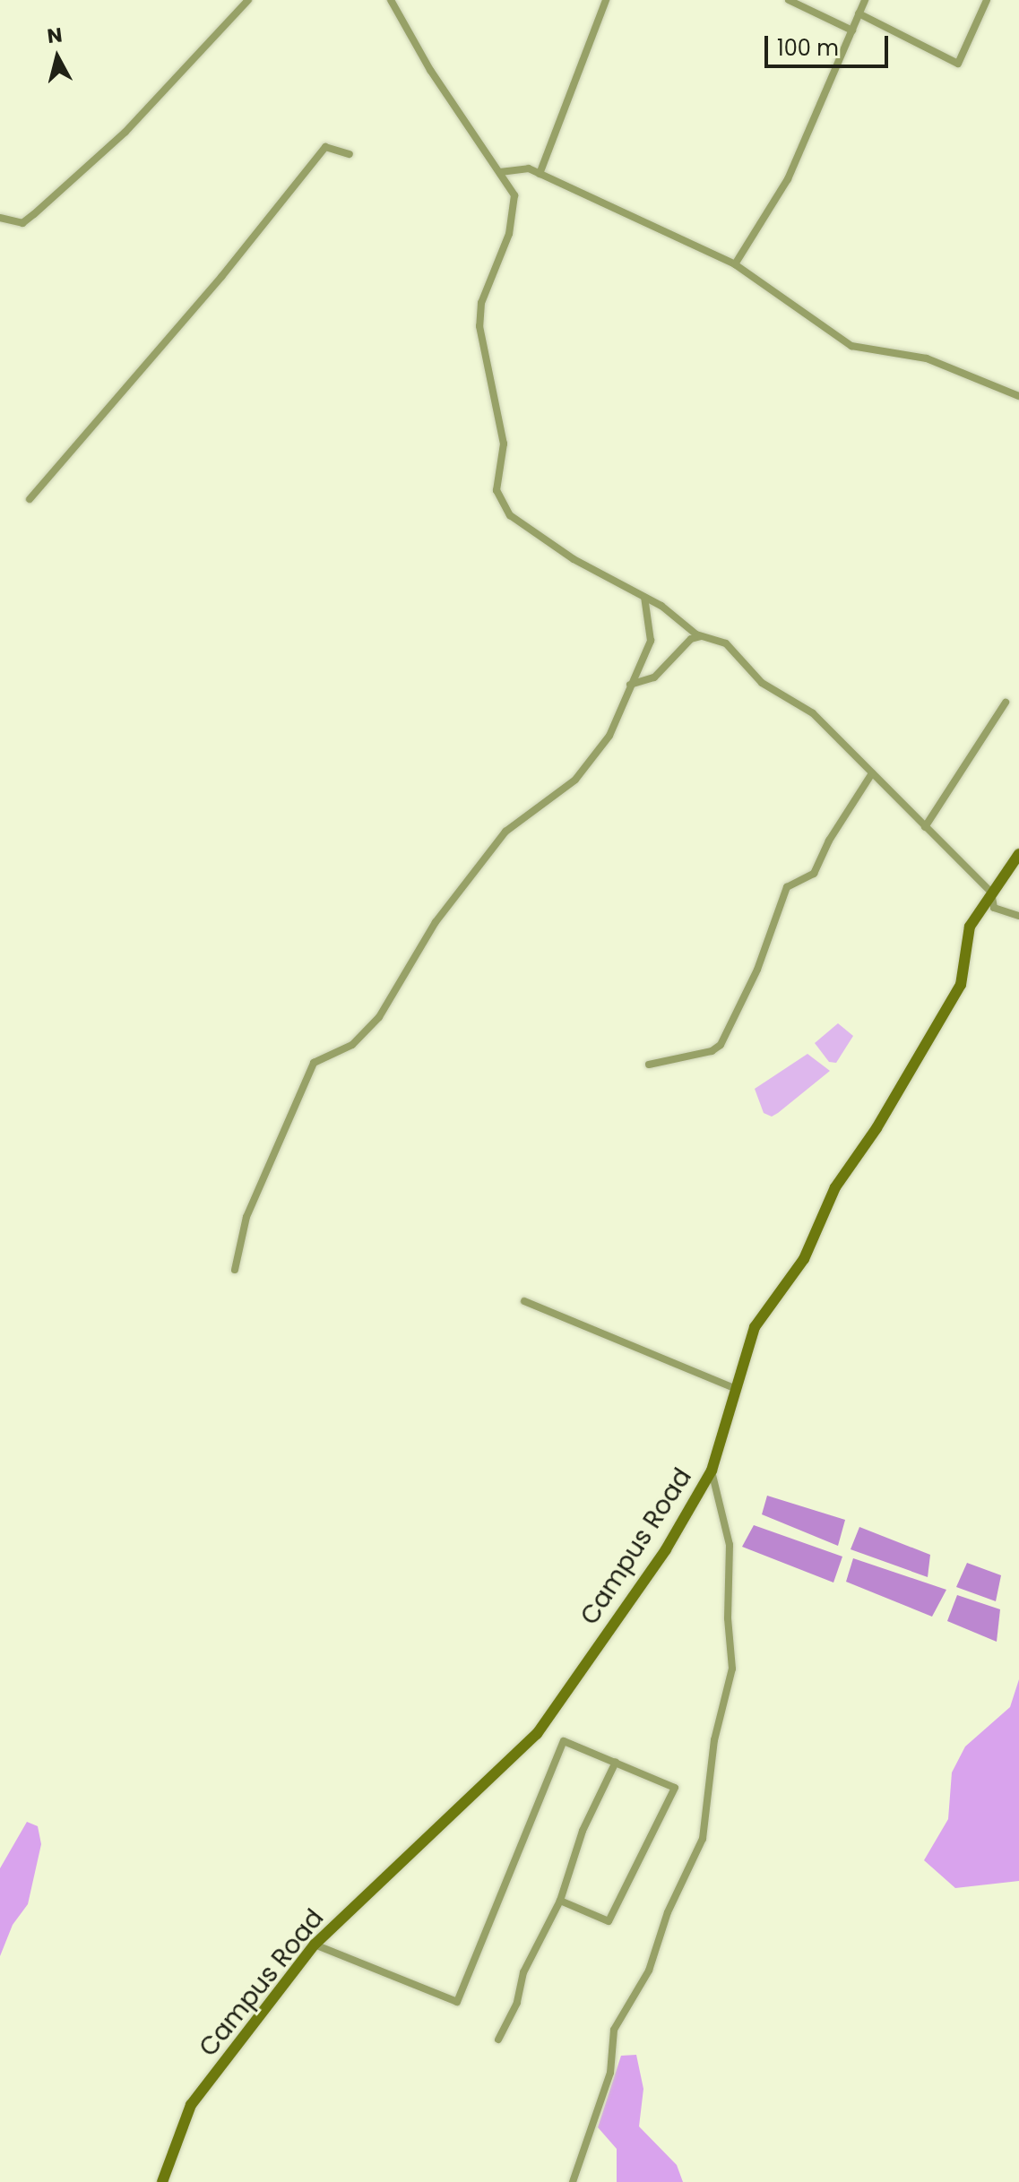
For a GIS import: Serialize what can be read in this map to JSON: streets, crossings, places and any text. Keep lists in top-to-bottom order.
{
  "streets": {
    "street": ["Campus Road"]
  },
  "scale_bar": "100 m",
  "north": "top"
}
